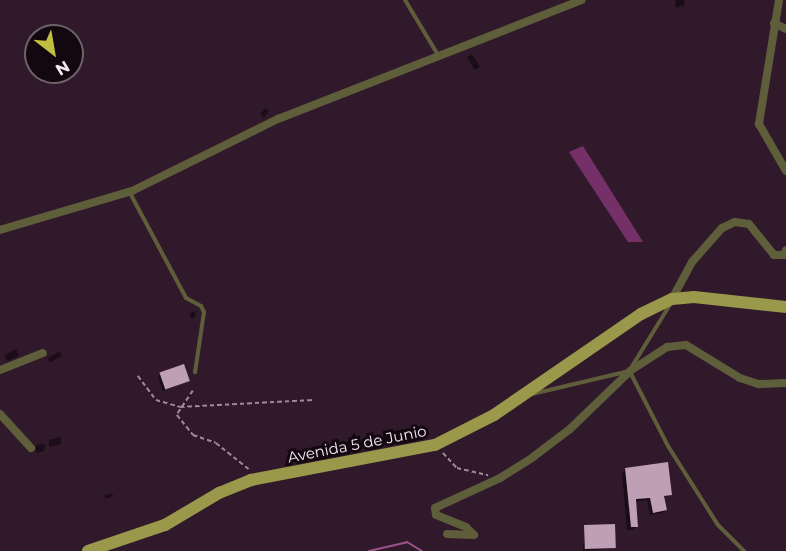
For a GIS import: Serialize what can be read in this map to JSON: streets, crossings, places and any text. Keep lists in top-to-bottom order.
{
  "streets": {
    "main road": ["Avenida 5 de Junio"]
  },
  "north": "bottom right"
}
